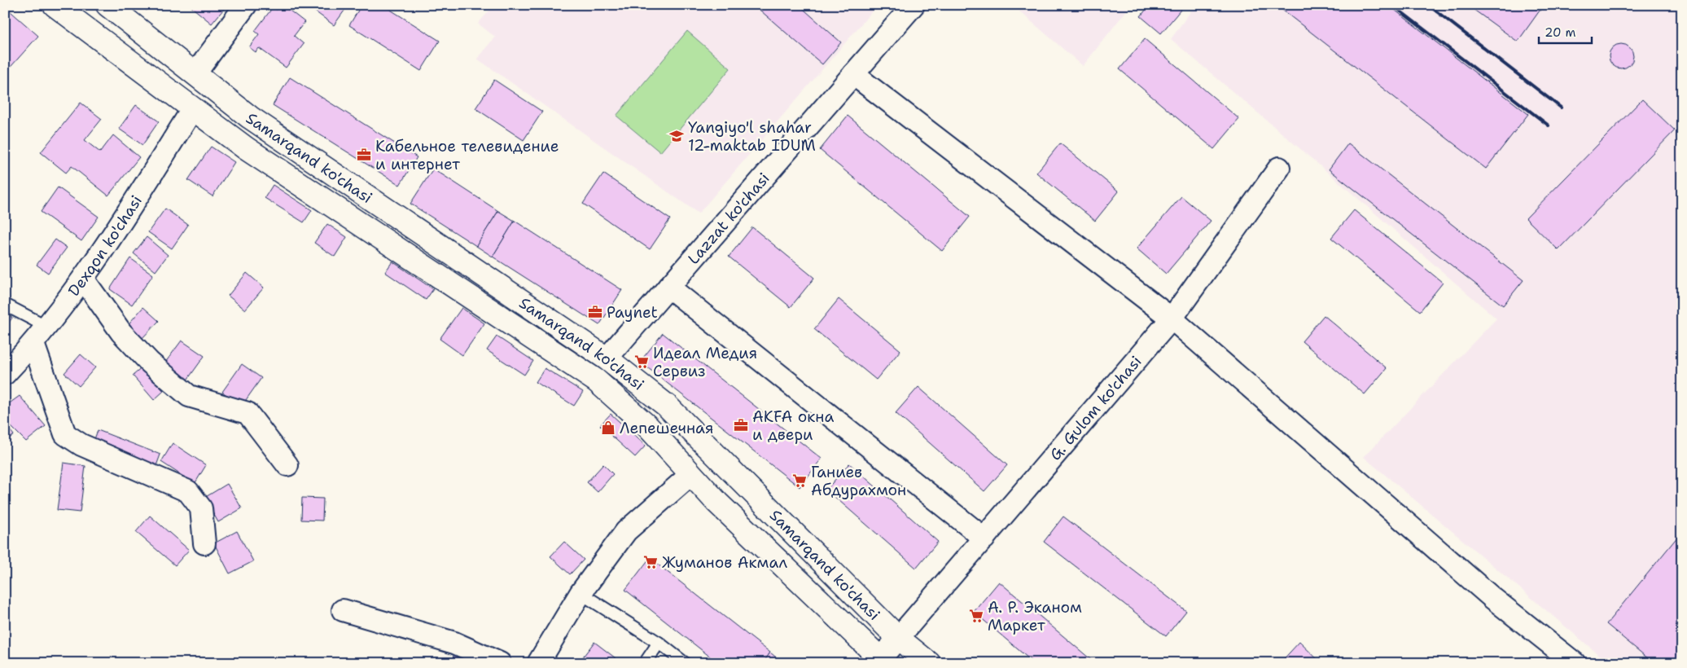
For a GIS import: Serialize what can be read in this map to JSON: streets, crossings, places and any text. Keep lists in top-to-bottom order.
{
  "streets": {
    "main road": ["Samarqand ko'chasi"],
    "street": ["Lazzat ko'chasi", "Dexqon ko'chasi", "G. Gulom ko'chasi"]
  },
  "crossings": [
    ["Samarqand ko'chasi", "Lazzat ko'chasi"],
    ["Samarqand ko'chasi", "Dexqon ko'chasi"],
    ["Samarqand ko'chasi", "G. Gulom ko'chasi"]
  ],
  "places": {
    "school or university": ["Yangiyo'l shahar 12-maktab IDUM"],
    "office": ["Кабельное телевидение и интернет", "Paynet", "AKFA окна и двери"],
    "supermarket": [
      "Идеал Медия Сервиз",
      "Ганиев Абдурахмон",
      "Жуманов Акмал",
      "А. Р. Эканом Маркет"
    ],
    "shop": ["Лепешечная"]
  },
  "scale_bar": "20 m"
}
